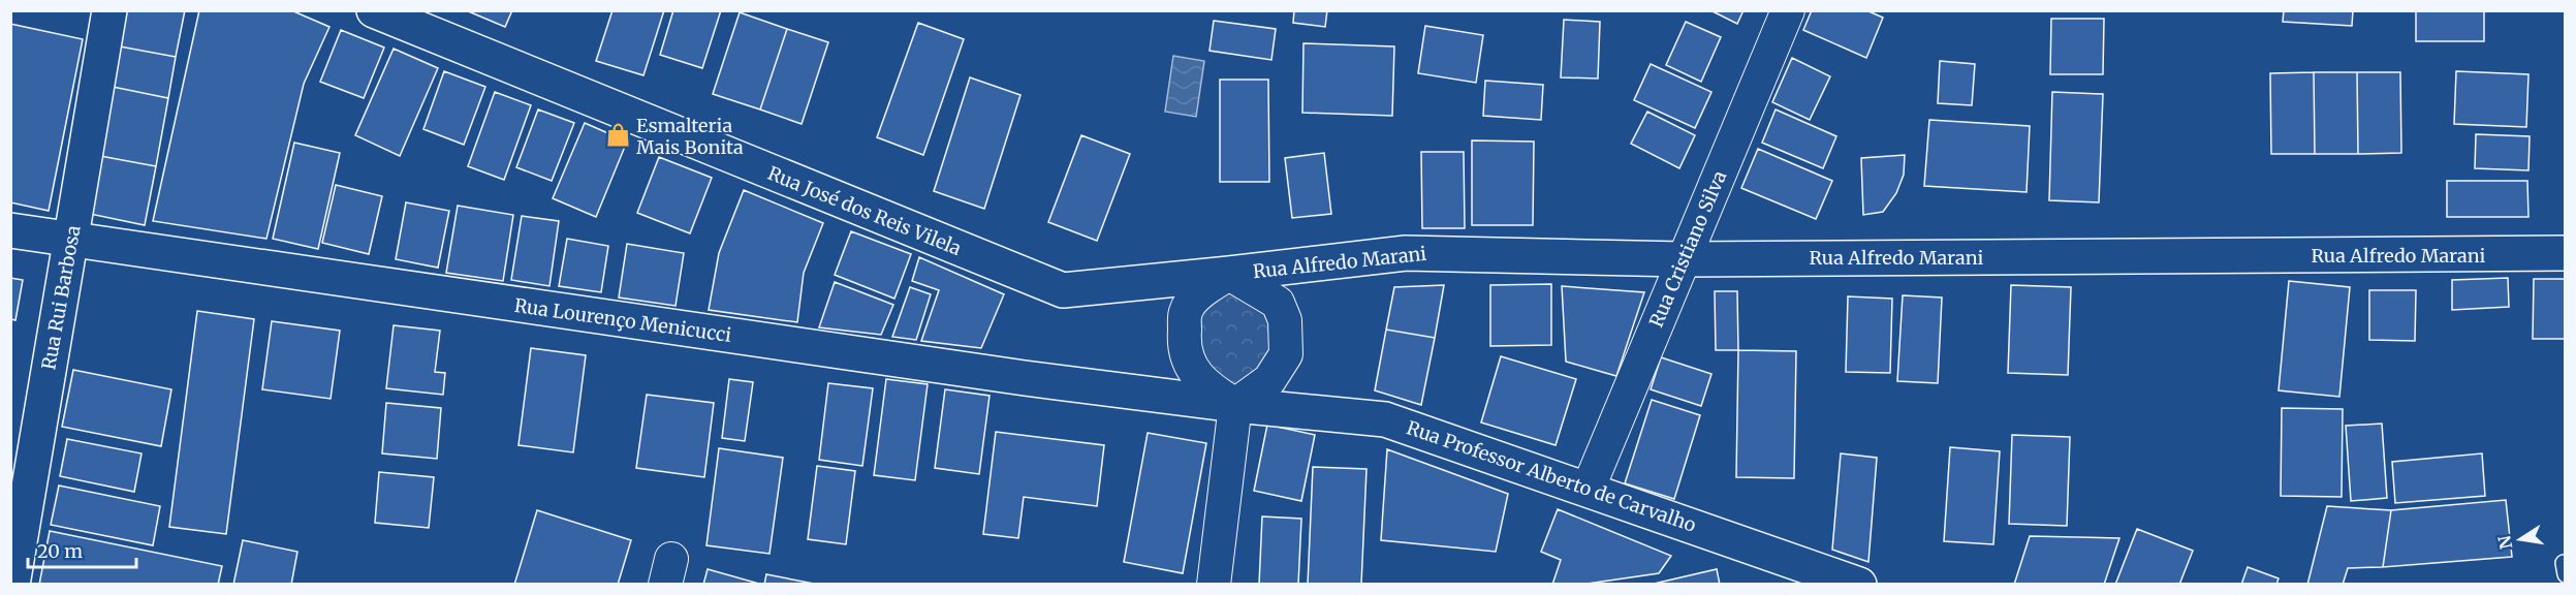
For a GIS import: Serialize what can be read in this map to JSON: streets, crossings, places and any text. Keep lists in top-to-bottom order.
{
  "streets": {
    "main road": [
      "Rua José dos Reis Vilela",
      "Rua Alfredo Marani",
      "Rua Rui Barbosa",
      "Rua Lourenço Menicucci",
      "Rua Professor Alberto de Carvalho"
    ],
    "street": ["Rua Cristiano Silva"]
  },
  "crossings": [
    ["Rua José dos Reis Vilela", "Rua Alfredo Marani"],
    ["Rua José dos Reis Vilela", "Rua Lourenço Menicucci"],
    ["Rua José dos Reis Vilela", "Rua Professor Alberto de Carvalho"],
    ["Rua Cristiano Silva", "Rua Alfredo Marani"],
    ["Rua Cristiano Silva", "Rua Professor Alberto de Carvalho"],
    ["Rua Alfredo Marani", "Rua Lourenço Menicucci"],
    ["Rua Alfredo Marani", "Rua Professor Alberto de Carvalho"],
    ["Rua Rui Barbosa", "Rua Lourenço Menicucci"],
    ["Rua Lourenço Menicucci", "Rua Professor Alberto de Carvalho"]
  ],
  "places": {
    "shop": ["Esmalteria Mais Bonita"]
  },
  "scale_bar": "20 m",
  "north": "left"
}
